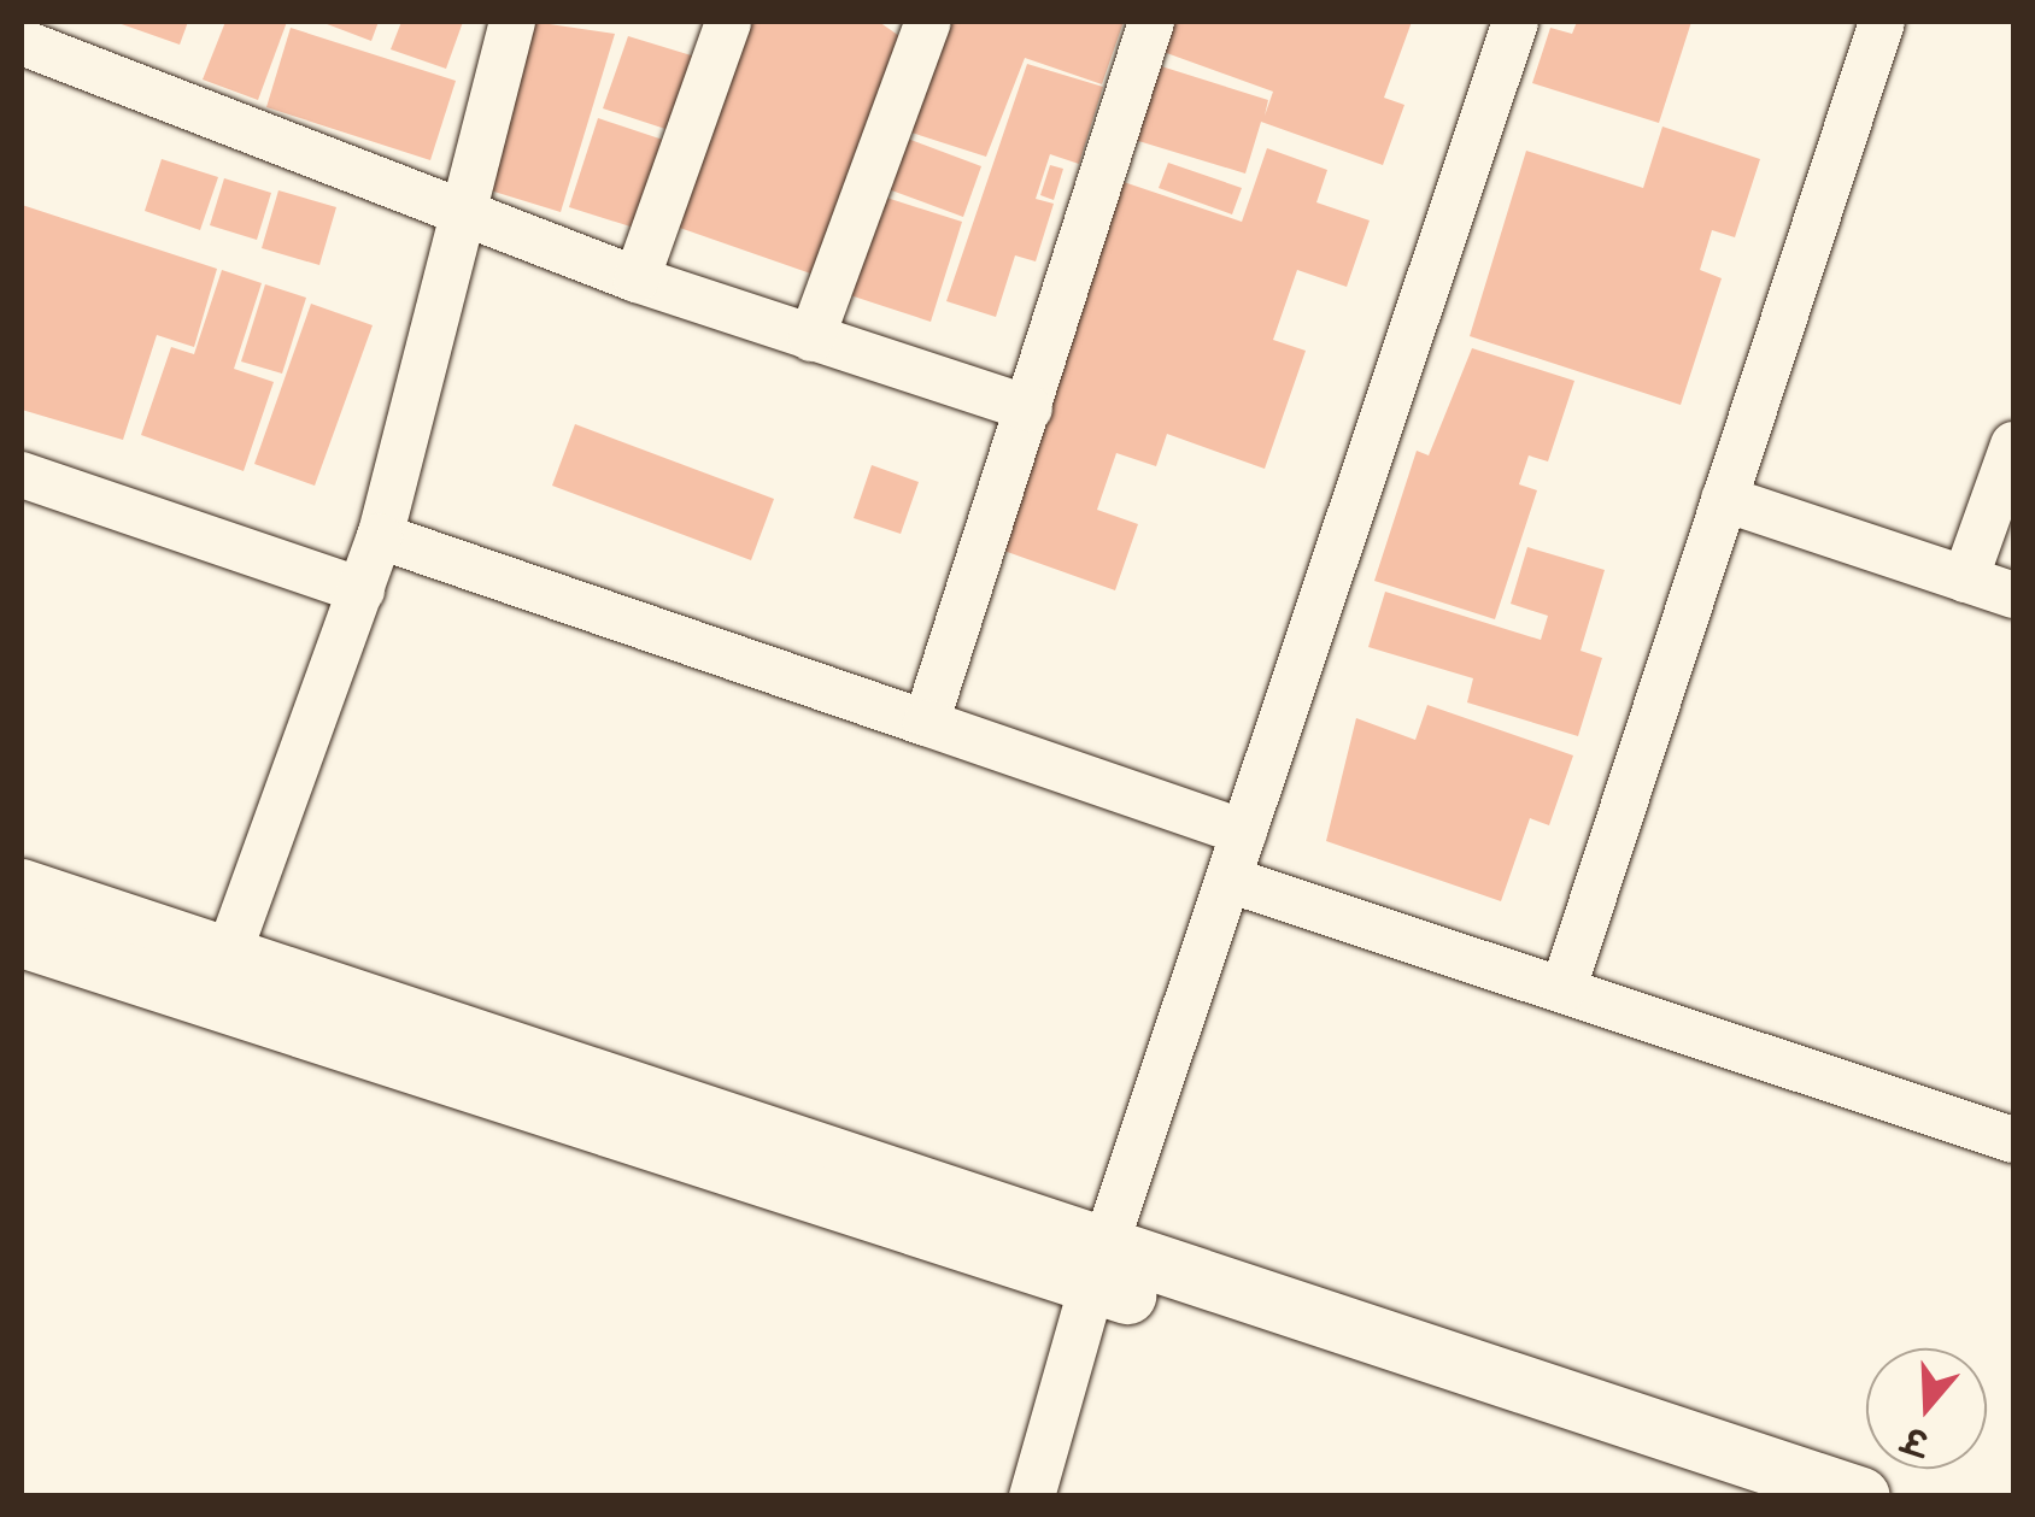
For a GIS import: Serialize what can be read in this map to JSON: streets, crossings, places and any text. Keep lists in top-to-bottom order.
{
  "north": "bottom"
}
